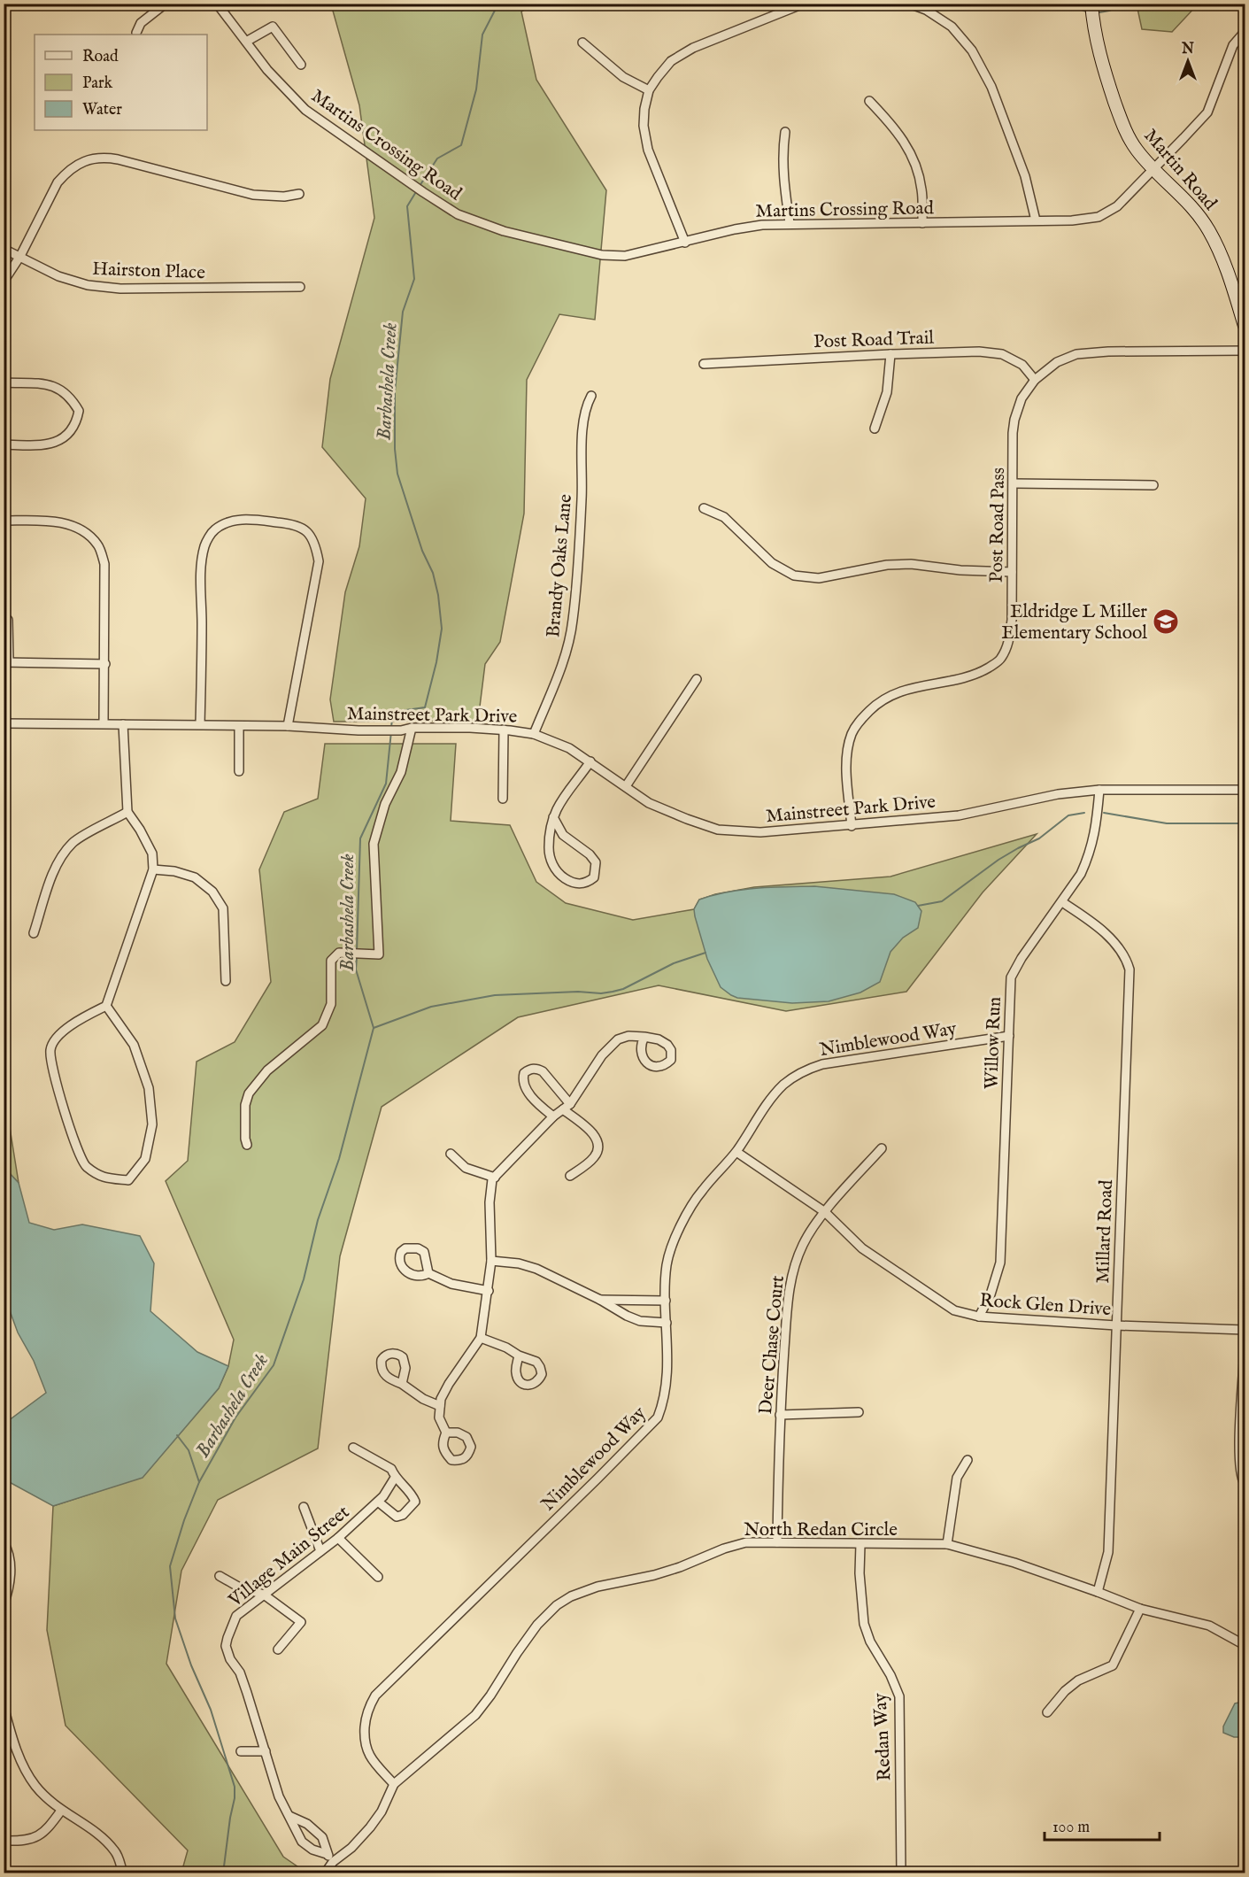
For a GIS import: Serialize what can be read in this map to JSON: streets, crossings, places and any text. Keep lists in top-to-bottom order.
{
  "streets": {
    "street": [
      "Martins Crossing Road",
      "Martin Road",
      "Hairston Place",
      "Post Road Trail",
      "Post Road Pass",
      "Brandy Oaks Lane",
      "Mainstreet Park Drive",
      "Nimblewood Way",
      "Willow Run",
      "Millard Road",
      "Rock Glen Drive",
      "Deer Chase Court",
      "North Redan Circle",
      "Village Main Street",
      "Redan Way"
    ]
  },
  "crossings": [
    ["Martins Crossing Road", "Martin Road"],
    ["Post Road Trail", "Post Road Pass"],
    ["Post Road Pass", "Mainstreet Park Drive"],
    ["Brandy Oaks Lane", "Mainstreet Park Drive"],
    ["Mainstreet Park Drive", "Willow Run"],
    ["Nimblewood Way", "Willow Run"],
    ["Nimblewood Way", "Rock Glen Drive"],
    ["Nimblewood Way", "North Redan Circle"],
    ["Willow Run", "Millard Road"],
    ["Willow Run", "Rock Glen Drive"],
    ["Millard Road", "Rock Glen Drive"],
    ["Millard Road", "North Redan Circle"],
    ["Rock Glen Drive", "Deer Chase Court"],
    ["Deer Chase Court", "North Redan Circle"],
    ["North Redan Circle", "Village Main Street"],
    ["North Redan Circle", "Redan Way"]
  ],
  "water": ["Barbashela Creek"],
  "places": {
    "school or university": ["Eldridge L Miller Elementary School"]
  },
  "legend": ["Road", "Park", "Water"],
  "scale_bar": "100 m",
  "north": "top"
}
